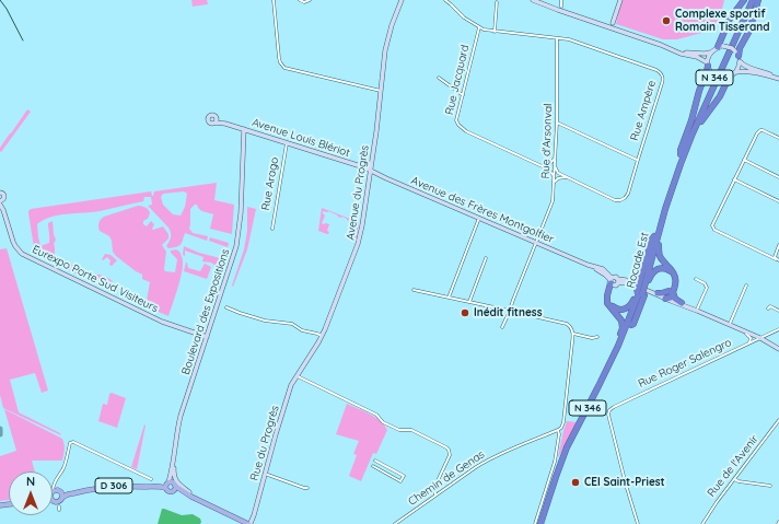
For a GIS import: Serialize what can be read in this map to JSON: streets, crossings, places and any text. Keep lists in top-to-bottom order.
{
  "streets": {
    "highway": ["N 346", "Rocade Est"],
    "main road": ["D 306"],
    "street": [
      "Rue Jacquard",
      "Rue Ampère",
      "Avenue Louis Blériot",
      "Rue d'Arsonval",
      "Rue Arago",
      "Avenue du Progrès",
      "Avenue des Frères Montgolfier",
      "Eurexpo Porte Sud Visiteurs",
      "Boulevard des Expositions",
      "Rue Roger Salengro",
      "Rue du Progrès",
      "Rue de l'Avenir",
      "Chemin de Genas"
    ]
  },
  "crossings": [
    ["Rue Jacquard", "Rue d'Arsonval"],
    ["Rue Ampère", "Rue d'Arsonval"],
    ["Avenue Louis Blériot", "Rue Arago"],
    ["Avenue Louis Blériot", "Avenue du Progrès"],
    ["Avenue Louis Blériot", "Avenue des Frères Montgolfier"],
    ["Avenue Louis Blériot", "Boulevard des Expositions"],
    ["Rue d'Arsonval", "Avenue des Frères Montgolfier"],
    ["Avenue du Progrès", "Avenue des Frères Montgolfier"],
    ["Avenue du Progrès", "Rue du Progrès"],
    ["Avenue des Frères Montgolfier", "Rue Roger Salengro"],
    ["Eurexpo Porte Sud Visiteurs", "Boulevard des Expositions"],
    ["Boulevard des Expositions", "D 306"],
    ["Rue du Progrès", "D 306"]
  ],
  "places": ["Complexe sportif Romain Tisserand", "Inédit fitness", "CEI Saint-Priest"],
  "north": "top"
}
